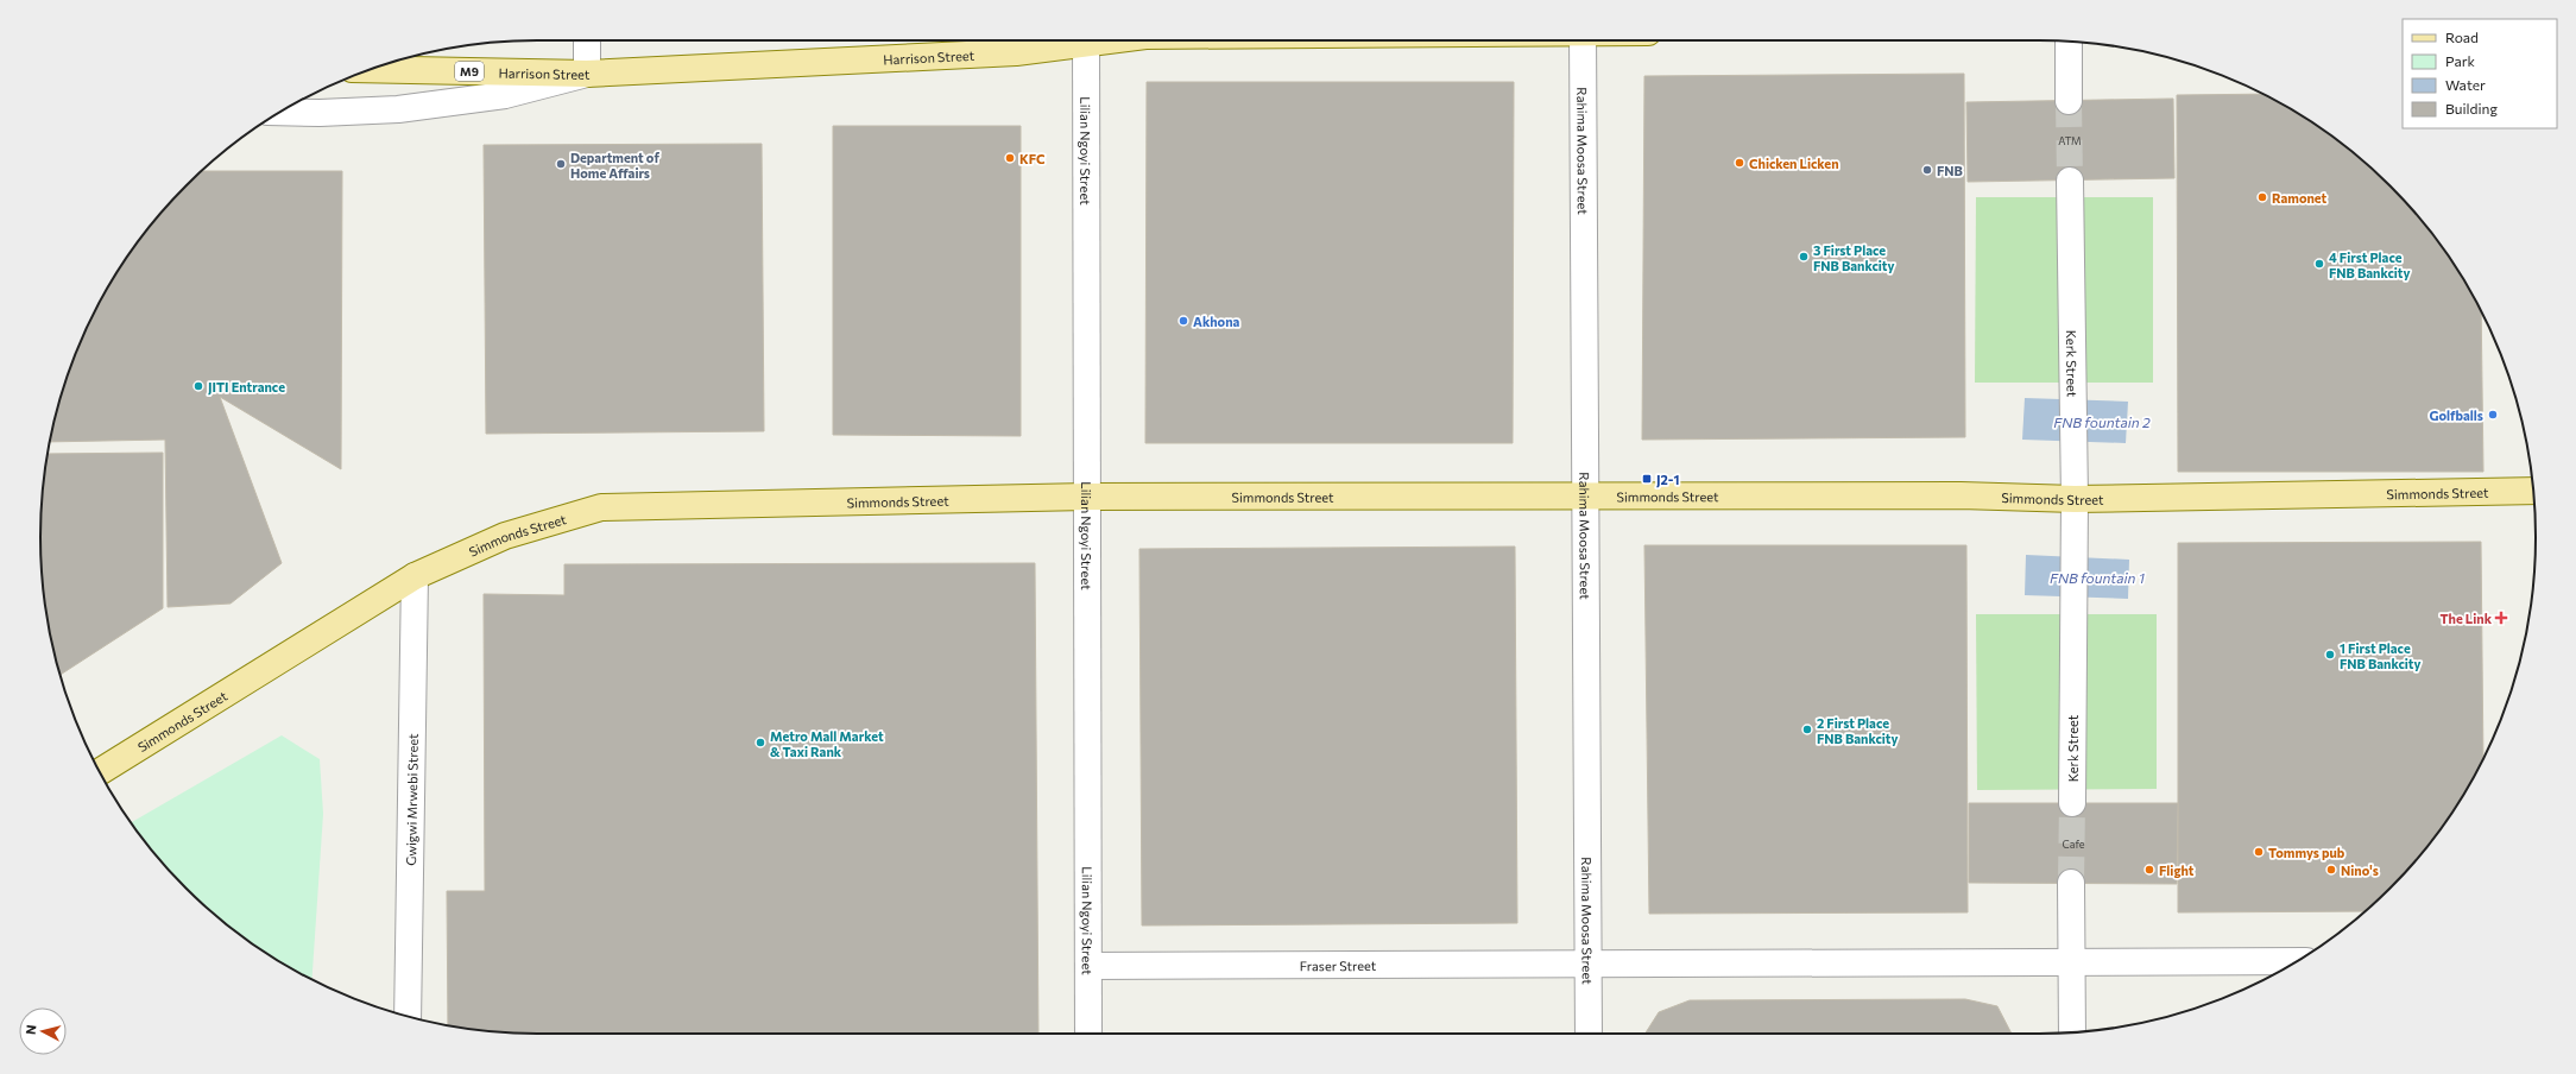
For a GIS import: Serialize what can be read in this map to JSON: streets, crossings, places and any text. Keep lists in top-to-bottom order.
{
  "streets": {
    "main road": ["Harrison Street", "M9", "Simmonds Street"],
    "street": [
      "Lilian Ngoyi Street",
      "Rahima Moosa Street",
      "Kerk Street",
      "Gwigwi Mrwebi Street",
      "Fraser Street"
    ]
  },
  "crossings": [
    ["Lilian Ngoyi Street", "Simmonds Street"],
    ["Lilian Ngoyi Street", "Fraser Street"],
    ["Rahima Moosa Street", "Simmonds Street"],
    ["Rahima Moosa Street", "Fraser Street"],
    ["Kerk Street", "Simmonds Street"],
    ["Simmonds Street", "Gwigwi Mrwebi Street"]
  ],
  "water": ["FNB fountain 2", "FNB fountain 1"],
  "places": {
    "other": [
      "KFC",
      "Chicken Licken",
      "Department of Home Affairs",
      "FNB",
      "Ramonet",
      "3 First Place FNB Bankcity",
      "4 First Place FNB Bankcity",
      "Akhona",
      "JITI Entrance",
      "Golfballs",
      "1 First Place FNB Bankcity",
      "2 First Place FNB Bankcity",
      "Metro Mall Market & Taxi Rank",
      "Tommys pub",
      "Flight",
      "Nino's"
    ],
    "transit": ["J2-1"],
    "health": ["The Link"]
  },
  "house_numbers": ["ATM", "Cafe"],
  "legend": [
    "Road",
    "Park",
    "Water",
    "Building"
  ],
  "north": "left"
}
